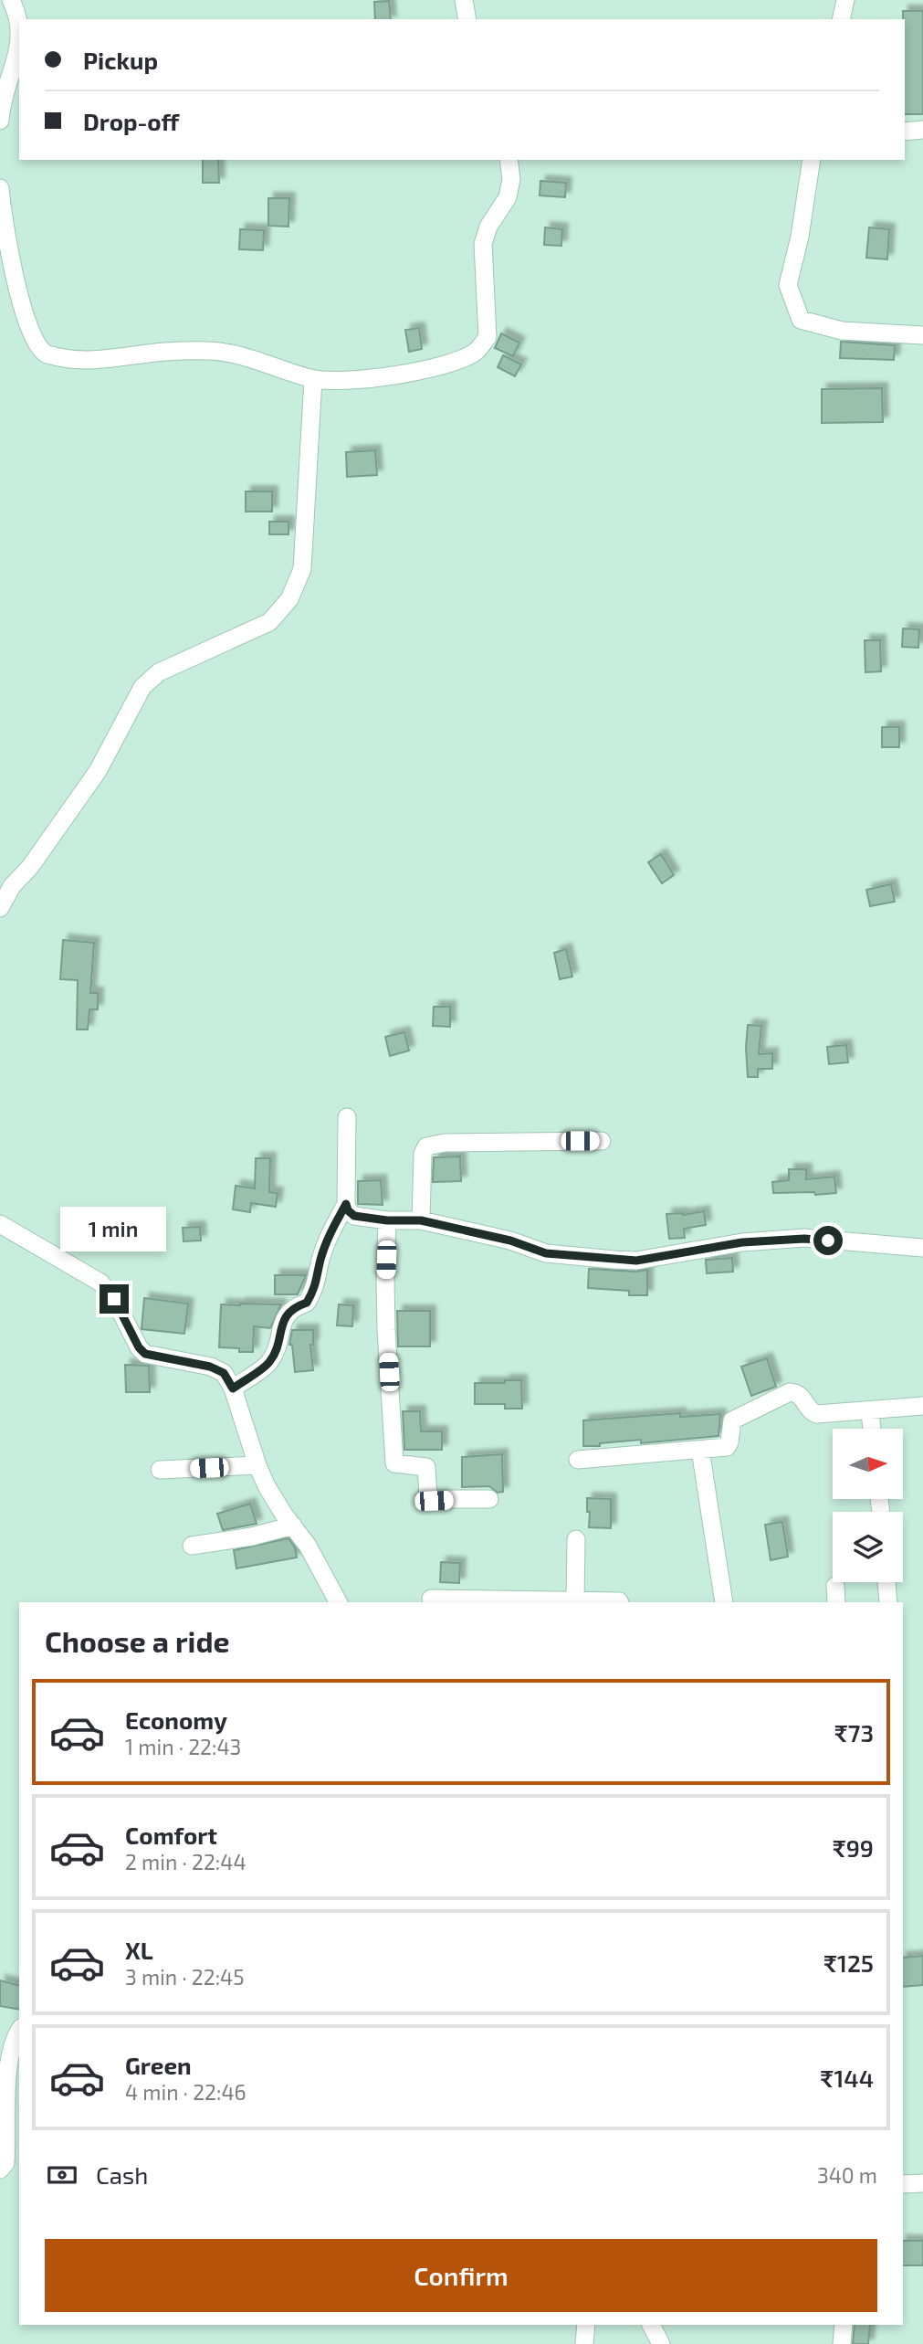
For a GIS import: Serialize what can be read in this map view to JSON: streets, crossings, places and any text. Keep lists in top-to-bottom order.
{
  "north": "right",
  "page": {
    "banner": ["Pickup", "Drop-off"],
    "bubble": "1 min",
    "heading": "Choose a ride",
    "list": [
      {
        "name": "Economy",
        "note": "1 min · 22:43",
        "value": "₹73"
      },
      {
        "name": "Comfort",
        "note": "2 min · 22:44",
        "value": "₹99"
      },
      {
        "name": "XL",
        "note": "3 min · 22:45",
        "value": "₹125"
      },
      {
        "name": "Green",
        "note": "4 min · 22:46",
        "value": "₹144"
      }
    ],
    "pay": ["Cash", "340 m"],
    "buttons": "Confirm"
  }
}
